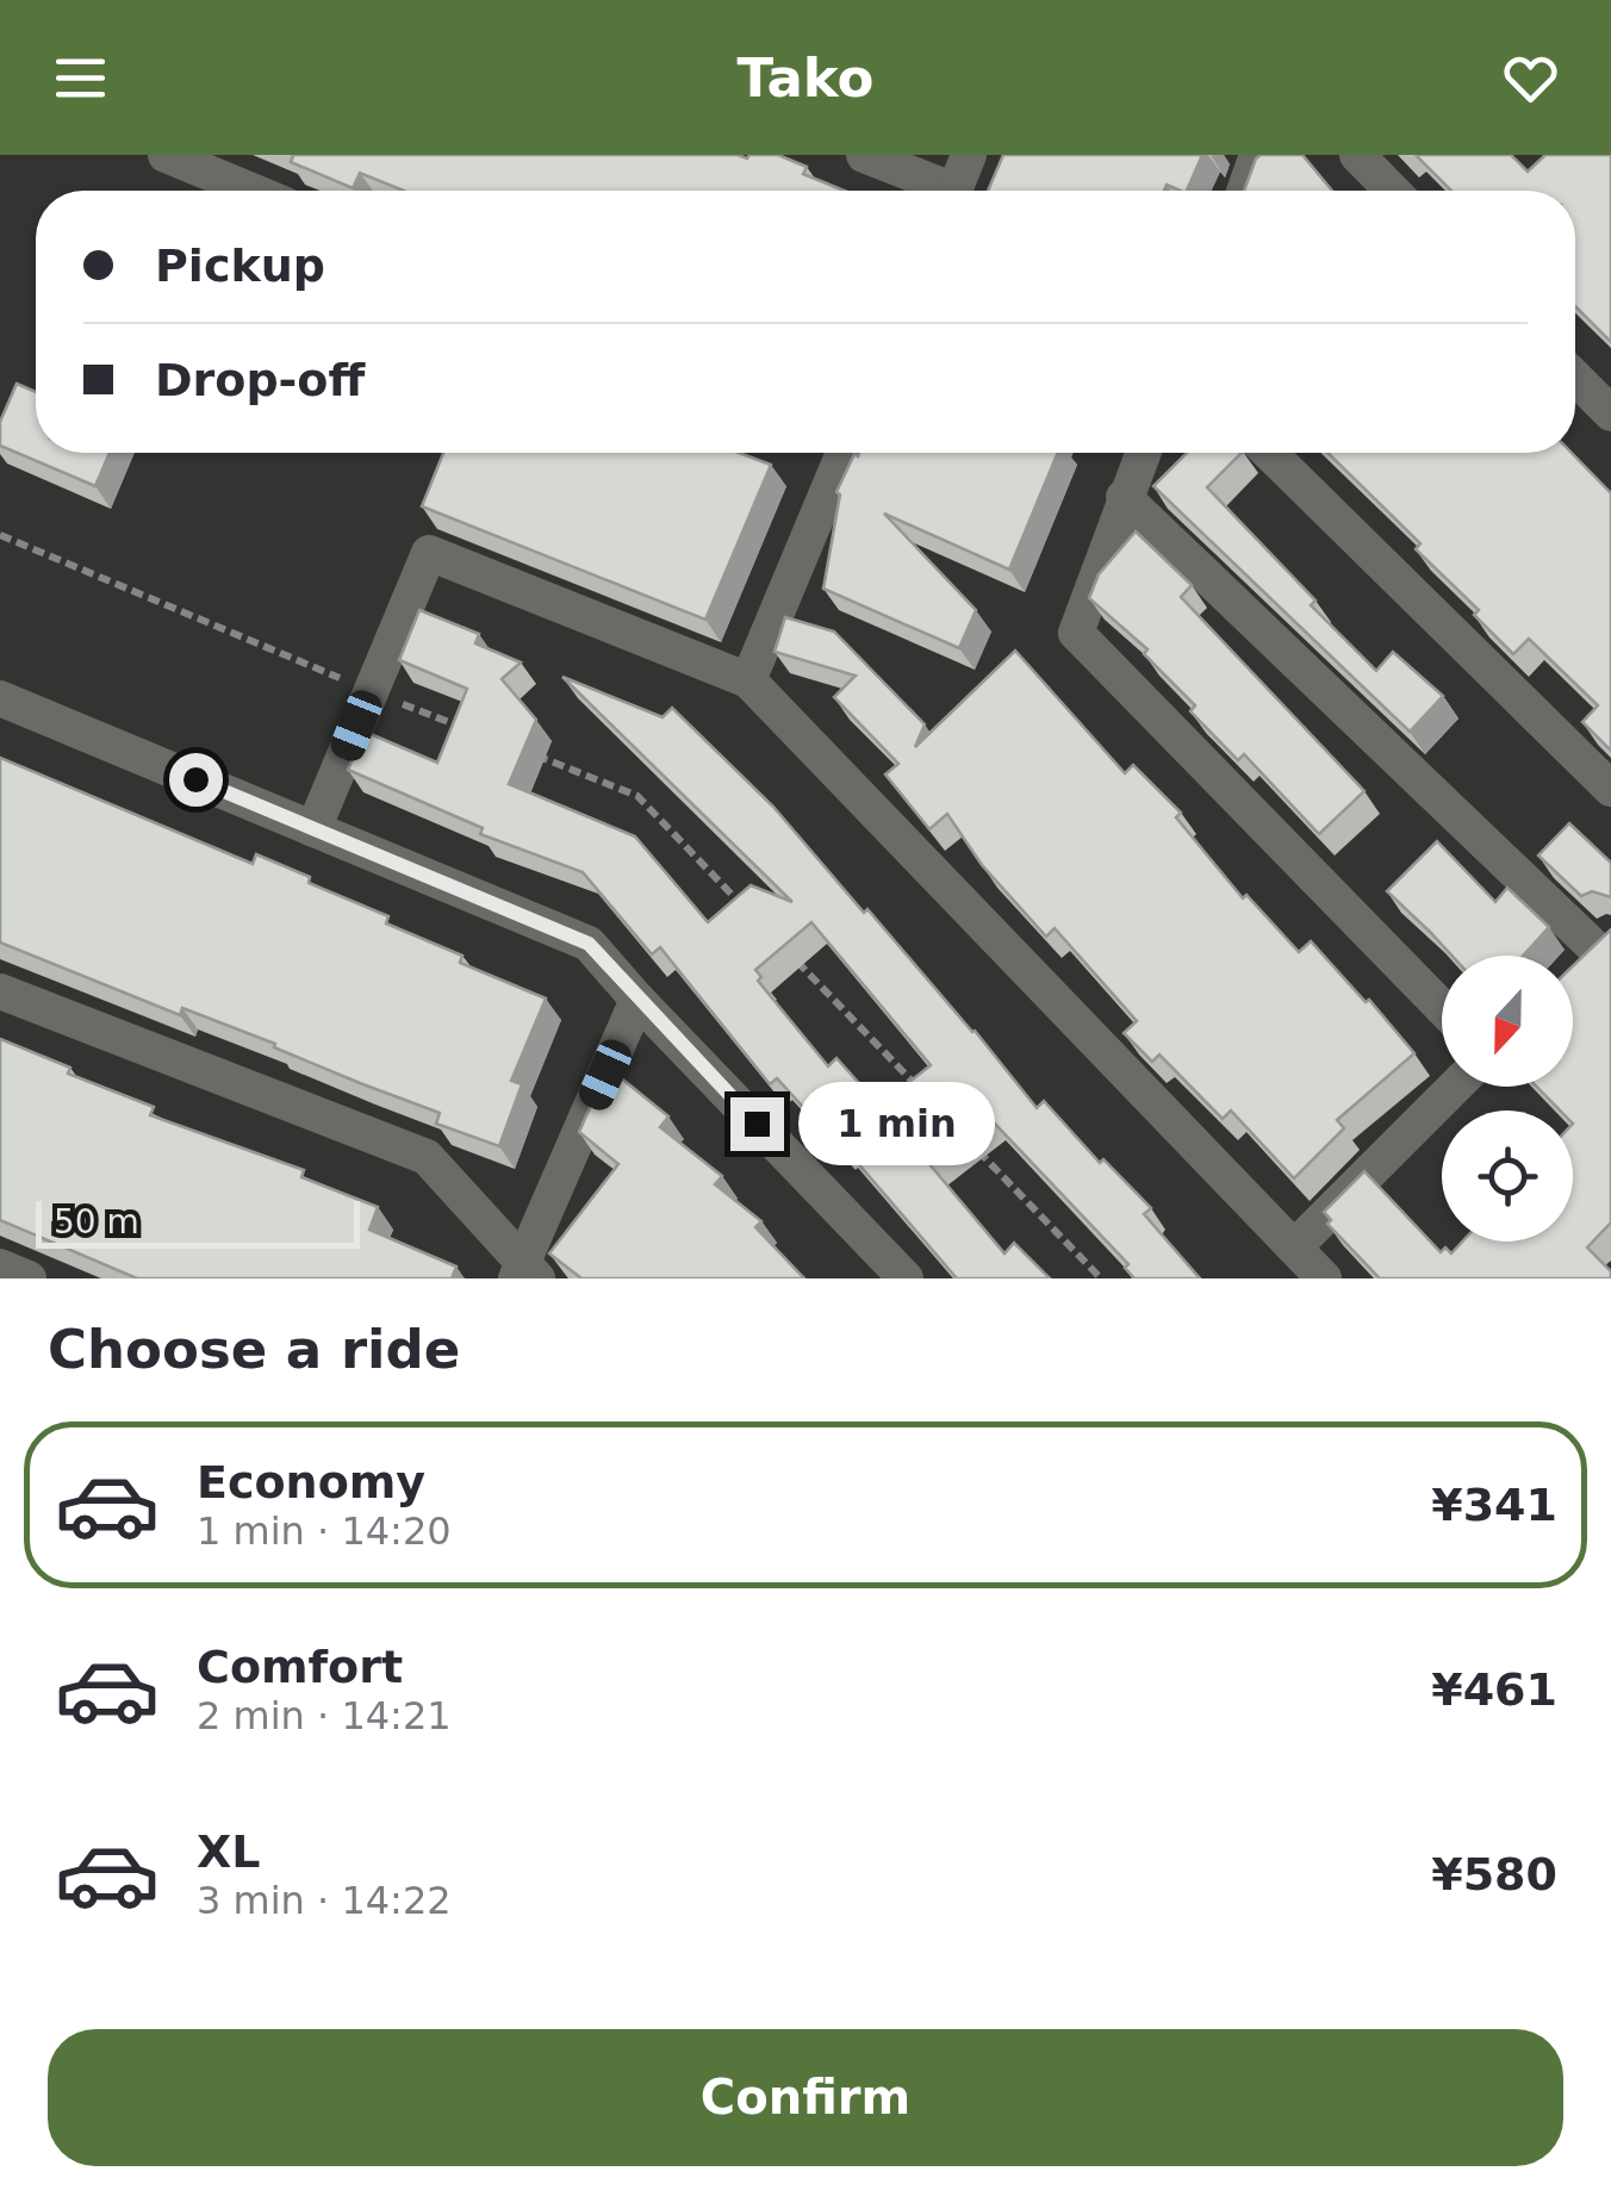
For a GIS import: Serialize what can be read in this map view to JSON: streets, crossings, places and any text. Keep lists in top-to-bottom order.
{
  "scale_bar": "50 m",
  "north": "bottom",
  "page": {
    "header": "Tako",
    "banner": ["Pickup", "Drop-off"],
    "bubble": "1 min",
    "scale": "50 m",
    "heading": "Choose a ride",
    "list": [
      {
        "name": "Economy",
        "note": "1 min · 14:20",
        "value": "¥341"
      },
      {
        "name": "Comfort",
        "note": "2 min · 14:21",
        "value": "¥461"
      },
      {
        "name": "XL",
        "note": "3 min · 14:22",
        "value": "¥580"
      }
    ],
    "buttons": "Confirm"
  }
}
